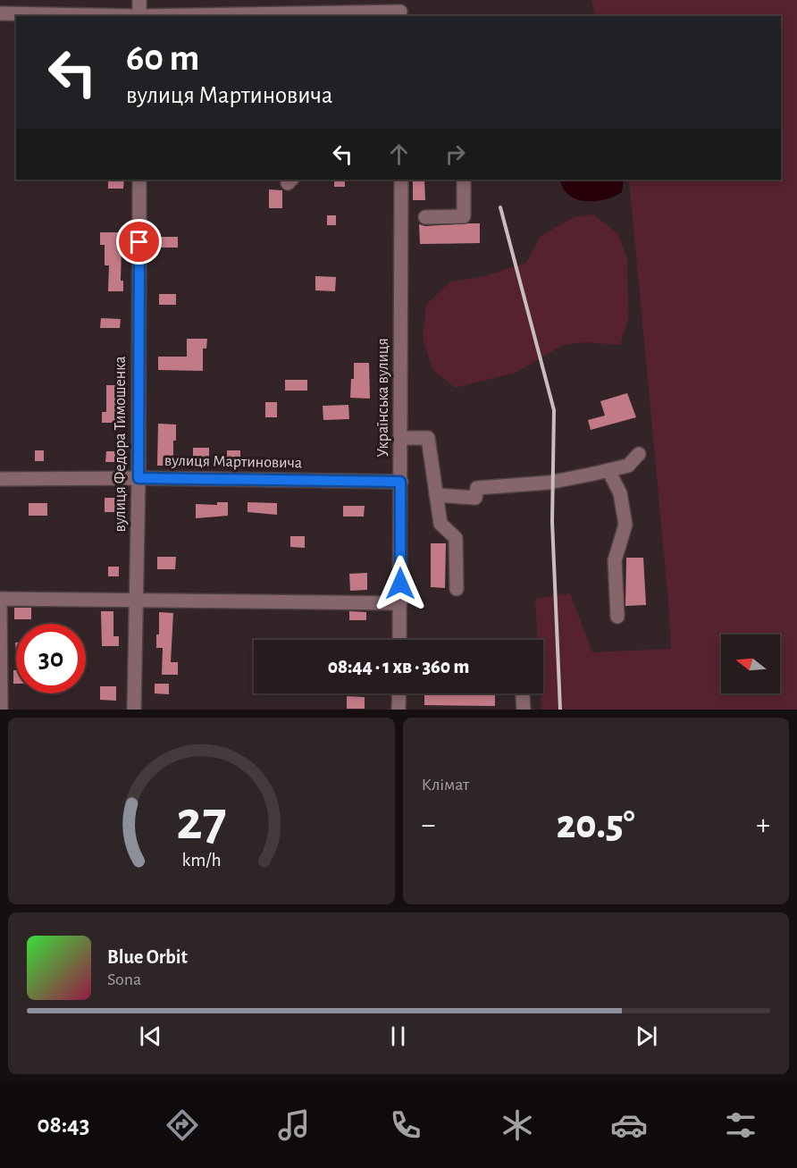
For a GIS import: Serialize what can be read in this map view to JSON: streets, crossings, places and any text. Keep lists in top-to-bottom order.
{
  "streets": {
    "street": ["Українська вулиця", "вулиця Федора Тимошенка", "вулиця Мартиновича"]
  },
  "crossings": [
    ["Українська вулиця", "вулиця Мартиновича"],
    ["вулиця Федора Тимошенка", "вулиця Мартиновича"]
  ],
  "north": "left",
  "page": {
    "turn": ["60 m", "вулиця Мартиновича"],
    "limit": "30",
    "trip": "08:44 · 1 хв · 360 m",
    "tile": "Клімат",
    "heat": ["−", "20.5°", "+"],
    "song": ["Blue Orbit", "Sona"],
    "tabs": "08:43",
    "gauge": ["27", "km/h"]
  }
}
